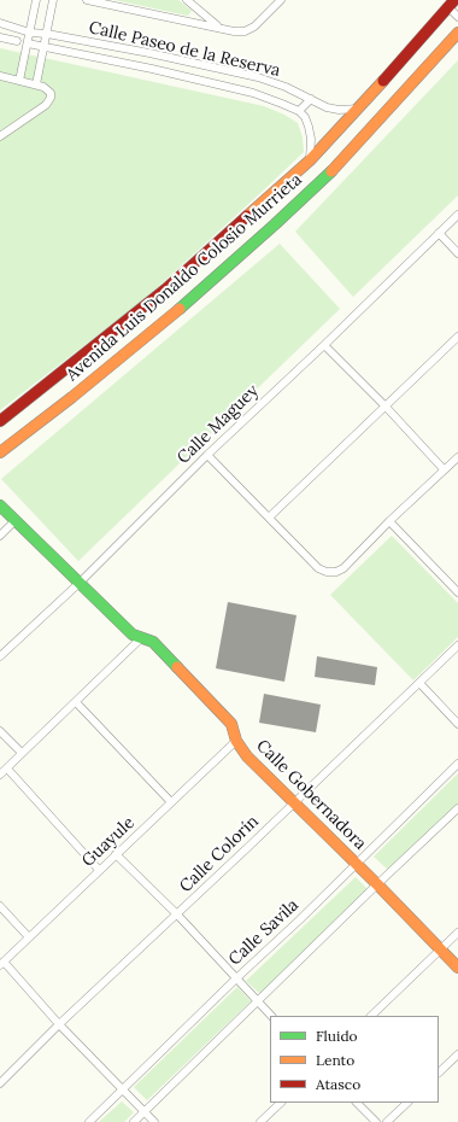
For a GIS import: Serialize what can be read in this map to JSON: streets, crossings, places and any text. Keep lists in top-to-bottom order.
{
  "streets": {
    "main road": ["Avenida Luis Donaldo Colosio Murrieta", "Calle Gobernadora"],
    "street": [
      "Calle Paseo de la Reserva",
      "Calle Maguey",
      "Guayule",
      "Calle Colorín",
      "Calle Savila"
    ]
  },
  "crossings": [
    ["Calle Paseo de la Reserva", "Avenida Luis Donaldo Colosio Murrieta"],
    ["Calle Maguey", "Calle Gobernadora"],
    ["Calle Gobernadora", "Guayule"],
    ["Calle Gobernadora", "Calle Colorín"],
    ["Calle Gobernadora", "Calle Savila"]
  ],
  "legend": ["Fluido", "Lento", "Atasco"]
}
